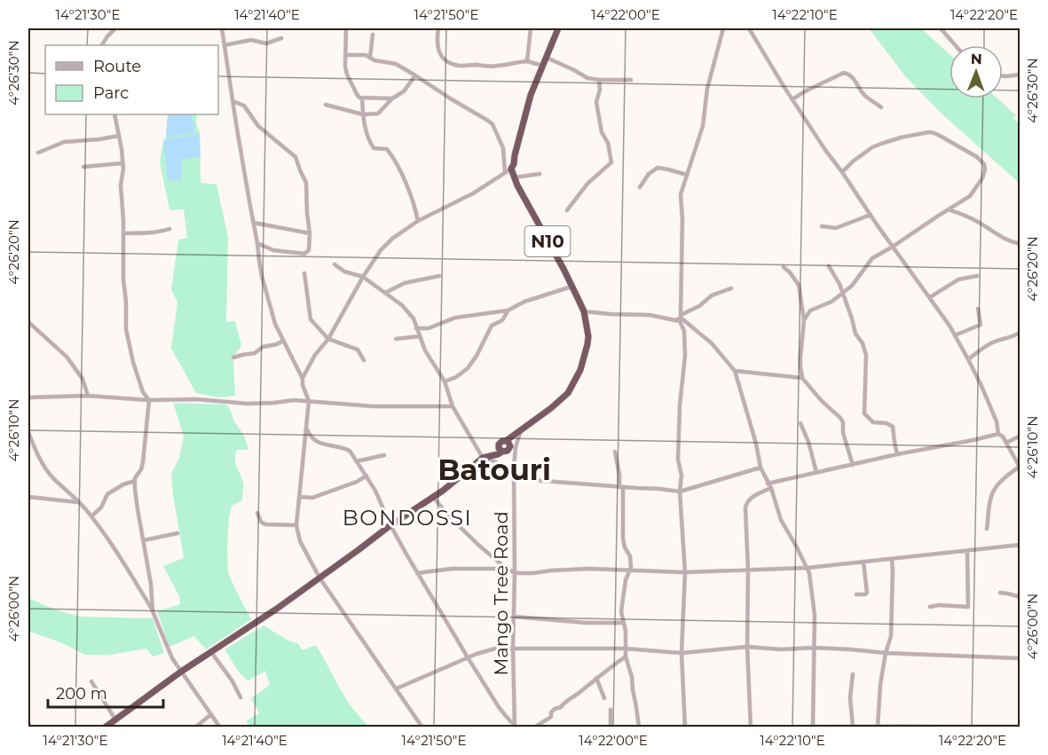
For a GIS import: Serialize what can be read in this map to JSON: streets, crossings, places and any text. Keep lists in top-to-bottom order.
{
  "streets": {
    "highway": ["N10"],
    "street": ["Mango Tree Road"]
  },
  "crossings": [
    ["N10", "Mango Tree Road"]
  ],
  "districts": ["Batouri", "BONDOSSI"],
  "legend": ["Route", "Parc"],
  "scale_bar": "200 m",
  "north": "top",
  "coordinates": [
    "14°21'30\"E",
    "14°21'40\"E",
    "14°21'50\"E",
    "14°22'00\"E",
    "14°22'10\"E",
    "14°22'20\"E",
    "4°26'30\"N",
    "4°26'20\"N",
    "4°26'10\"N",
    "4°26'00\"N"
  ]
}
